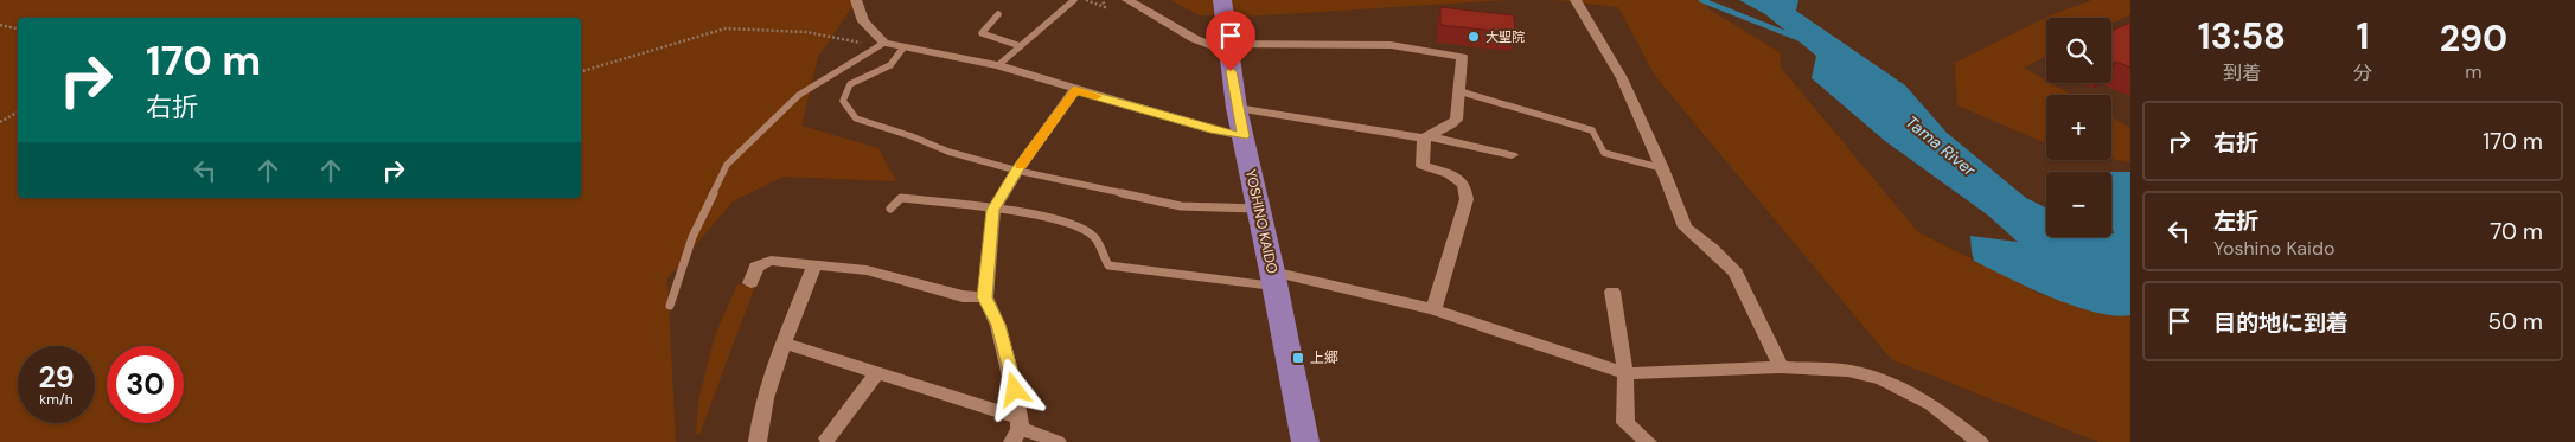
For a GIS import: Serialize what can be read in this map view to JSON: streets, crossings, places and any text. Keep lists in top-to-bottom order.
{
  "streets": {
    "main road": ["YOSHINO KAIDO"]
  },
  "water": ["Tama River"],
  "places": {
    "other": ["大聖院"],
    "transit": ["上郷"]
  },
  "page": {
    "eta": [
      "13:58",
      "到着",
      "1",
      "分",
      "290",
      "m"
    ],
    "map_buttons": ["+", "−"],
    "turn": ["170 m", "右折"],
    "list": [
      {
        "name": "右折",
        "value": "170 m"
      },
      {
        "name": "左折",
        "note": "Yoshino Kaido",
        "value": "70 m"
      },
      {
        "name": "目的地に到着",
        "value": "50 m"
      }
    ],
    "speed": "29 km/h",
    "limit": "30"
  }
}
